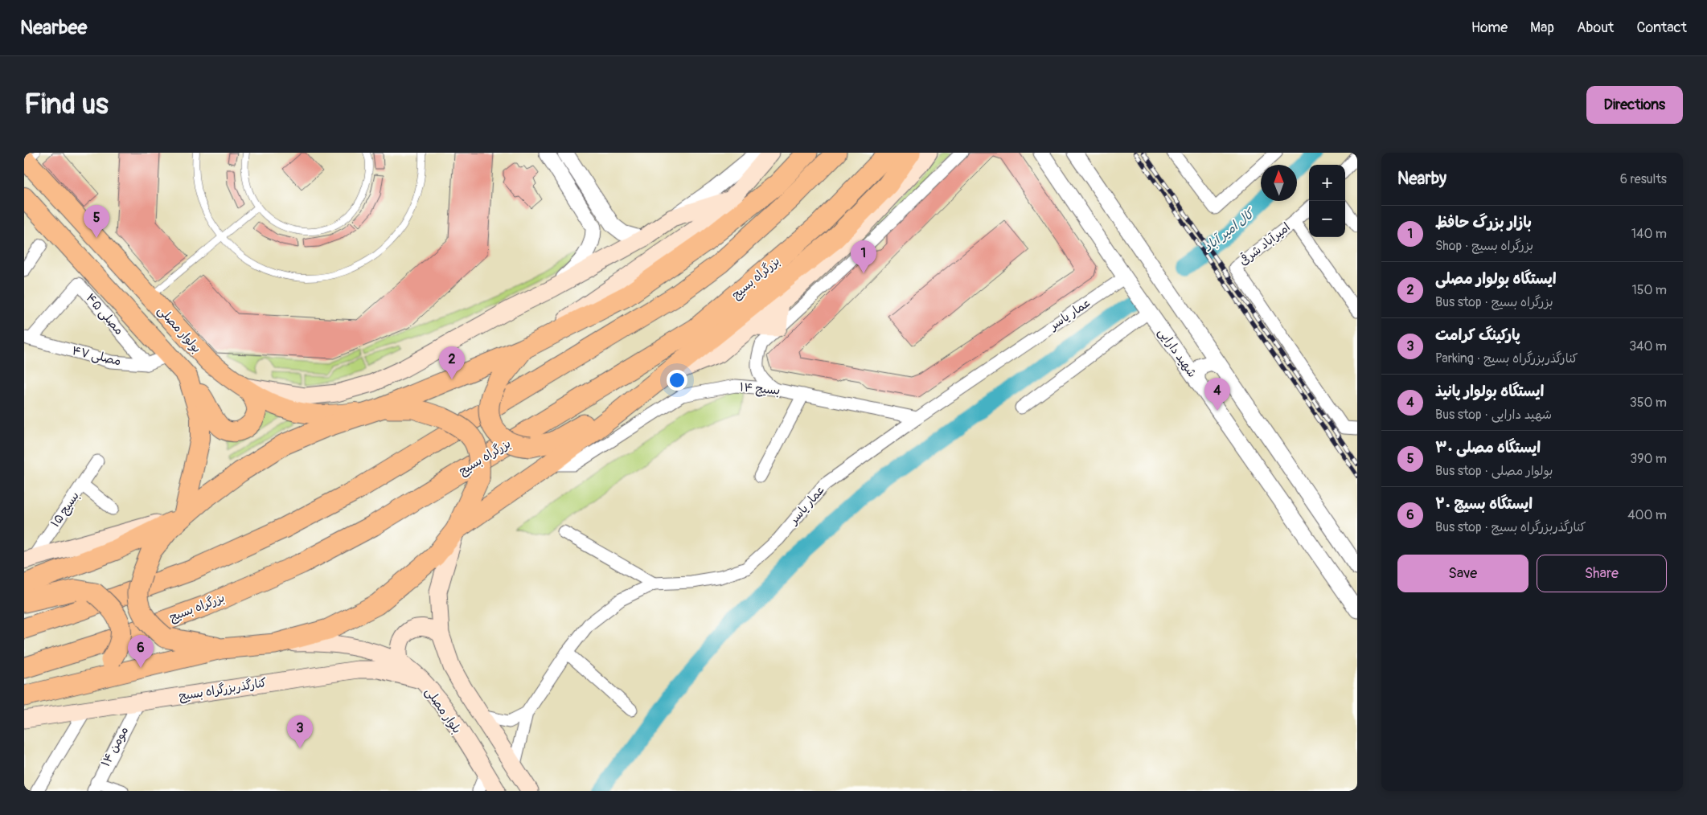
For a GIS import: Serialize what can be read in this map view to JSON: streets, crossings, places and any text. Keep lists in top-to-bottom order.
{
  "streets": {
    "highway": ["بزرگراه بسیج"],
    "main road": ["بولوار مصلی", "کنارگذربزرگراه بسیج", "بلوار مصلی"],
    "street": [
      "امیرآباد شرقی",
      "مصلی ۴۵",
      "عمار یاسر",
      "شهید دارایی",
      "مصلی ۴۷",
      "بسیج ۱۴",
      "بسیج ۱۵",
      "مومن ۱۴"
    ]
  },
  "crossings": [
    ["مصلی ۴۵", "مصلی ۴۷"],
    ["عمار یاسر", "شهید دارایی"],
    ["عمار یاسر", "بسیج ۱۴"],
    ["بولوار مصلی", "مصلی ۴۷"],
    ["کنارگذربزرگراه بسیج", "بلوار مصلی"],
    ["کنارگذربزرگراه بسیج", "مومن ۱۴"]
  ],
  "water": ["کال امیر آباد"],
  "north": "top",
  "page": {
    "header": "Nearbee",
    "nav": [
      "Home",
      "Map",
      "About",
      "Contact"
    ],
    "buttons": [
      "Directions",
      ["Save", "Share"]
    ],
    "title": "Find us",
    "heading": ["Nearby", "6 results"],
    "map_buttons": ["+", "−"],
    "pins": [
      "5",
      "1",
      "2",
      "4",
      "6",
      "3"
    ],
    "list": [
      {
        "mark": "1",
        "name": "بازار بزرگ حافظ",
        "note": "Shop · بزرگراه بسیج",
        "value": "140 m"
      },
      {
        "mark": "2",
        "name": "ایستگاه بولوار مصلی",
        "note": "Bus stop · بزرگراه بسیج",
        "value": "150 m"
      },
      {
        "mark": "3",
        "name": "پارکینگ کرامت",
        "note": "Parking · کنارگذربزرگراه بسیج",
        "value": "340 m"
      },
      {
        "mark": "4",
        "name": "ایستگاه بولوار پانیذ",
        "note": "Bus stop · شهید دارایی",
        "value": "350 m"
      },
      {
        "mark": "5",
        "name": "ایستگاه مصلی ۳۰",
        "note": "Bus stop · بولوار مصلی",
        "value": "390 m"
      },
      {
        "mark": "6",
        "name": "ایستگاه بسیج ۲۰",
        "note": "Bus stop · کنارگذربزرگراه بسیج",
        "value": "400 m"
      }
    ]
  }
}
